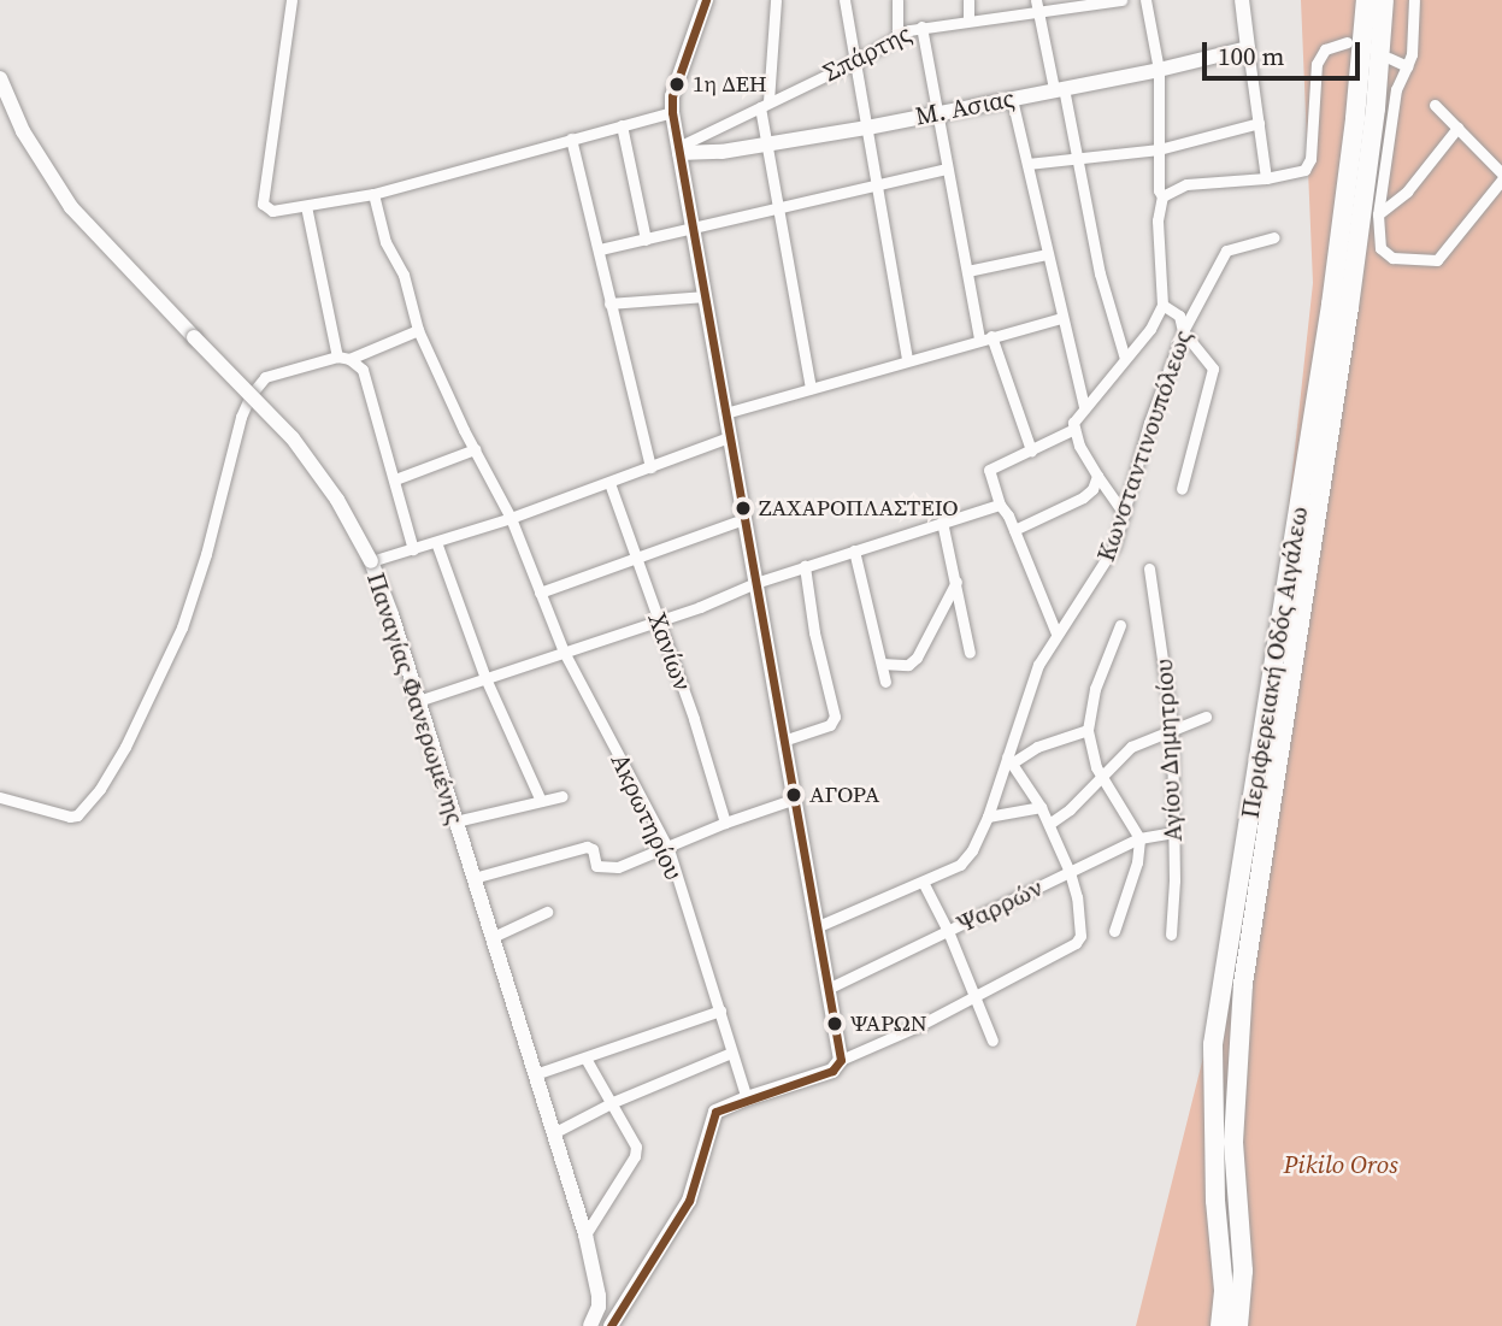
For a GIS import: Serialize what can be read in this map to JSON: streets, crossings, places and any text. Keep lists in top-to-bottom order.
{
  "streets": {
    "highway": ["Περιφερειακή Οδός Αιγάλεω"],
    "street": [
      "Σπάρτης",
      "Μ. Ασιας",
      "Κωνσταντινουπόλεως",
      "Χανίων",
      "Παναγίας Φανερωμένης",
      "Αγίου Δημητρίου",
      "Ακρωτηρίου",
      "Ψαρρών"
    ]
  },
  "crossings": [
    ["Σπάρτης", "Μ. Ασιας"],
    ["Μ. Ασιας", "Κωνσταντινουπόλεως"],
    ["Αγίου Δημητρίου", "Ψαρρών"]
  ],
  "parks": ["Pikilo Oros"],
  "places": [
    "1η ΔΕΗ",
    "ΖΑΧΑΡΟΠΛΑΣΤΕΙΟ",
    "ΑΓΟΡΑ",
    "ΨΑΡΩΝ"
  ],
  "scale_bar": "100 m"
}
